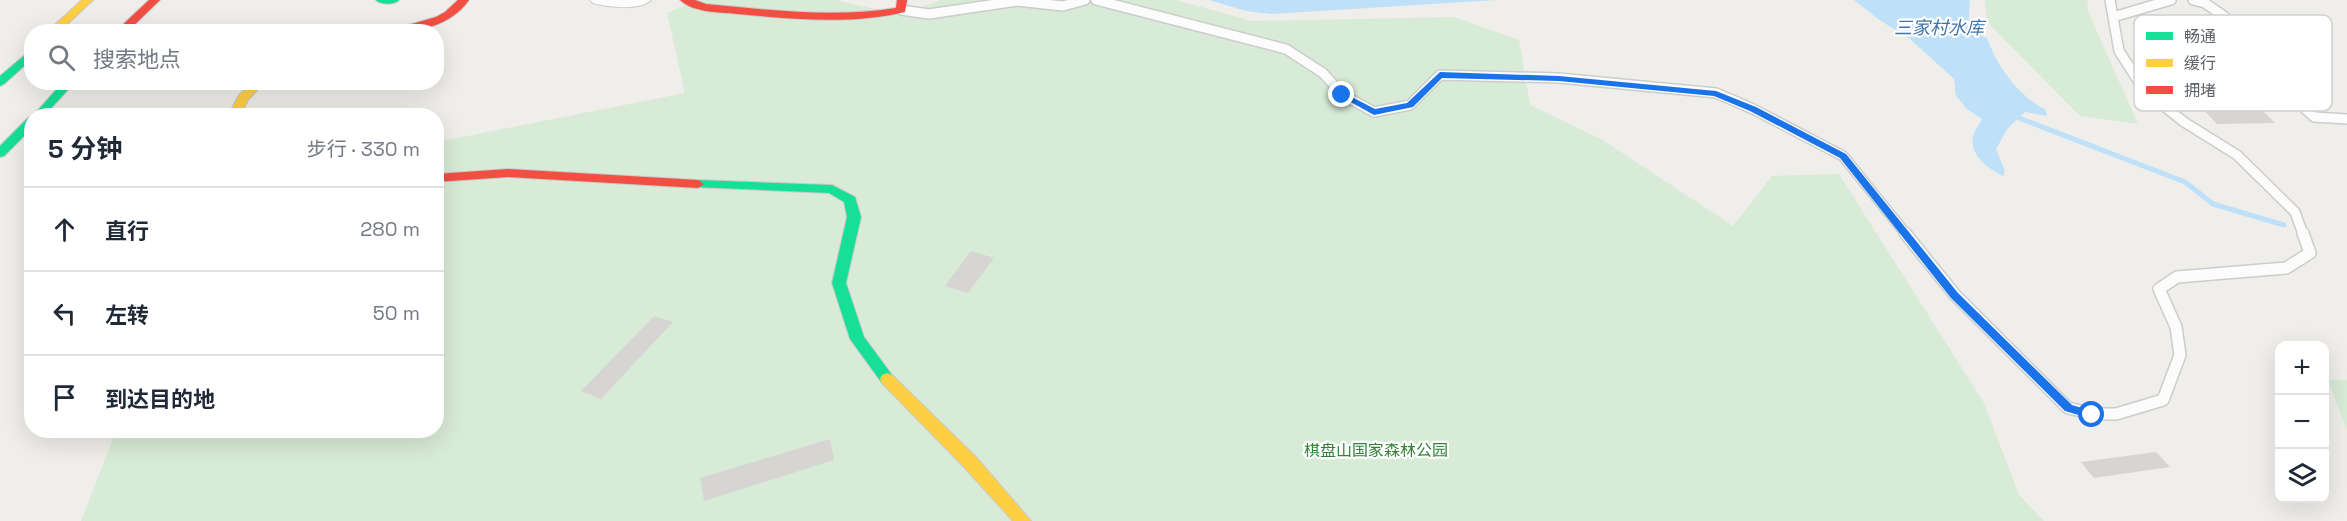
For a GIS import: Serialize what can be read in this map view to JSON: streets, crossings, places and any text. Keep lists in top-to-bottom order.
{
  "water": ["三家村水库"],
  "parks": ["棋盘山国家森林公园"],
  "legend": ["畅通", "缓行", "拥堵"],
  "page": {
    "search": "搜索地点",
    "heading": ["5 分钟", "步行 · 330 m"],
    "list": [
      ["直行", "280 m"],
      ["左转", "50 m"],
      "到达目的地"
    ],
    "map_buttons": ["+", "−"]
  }
}
